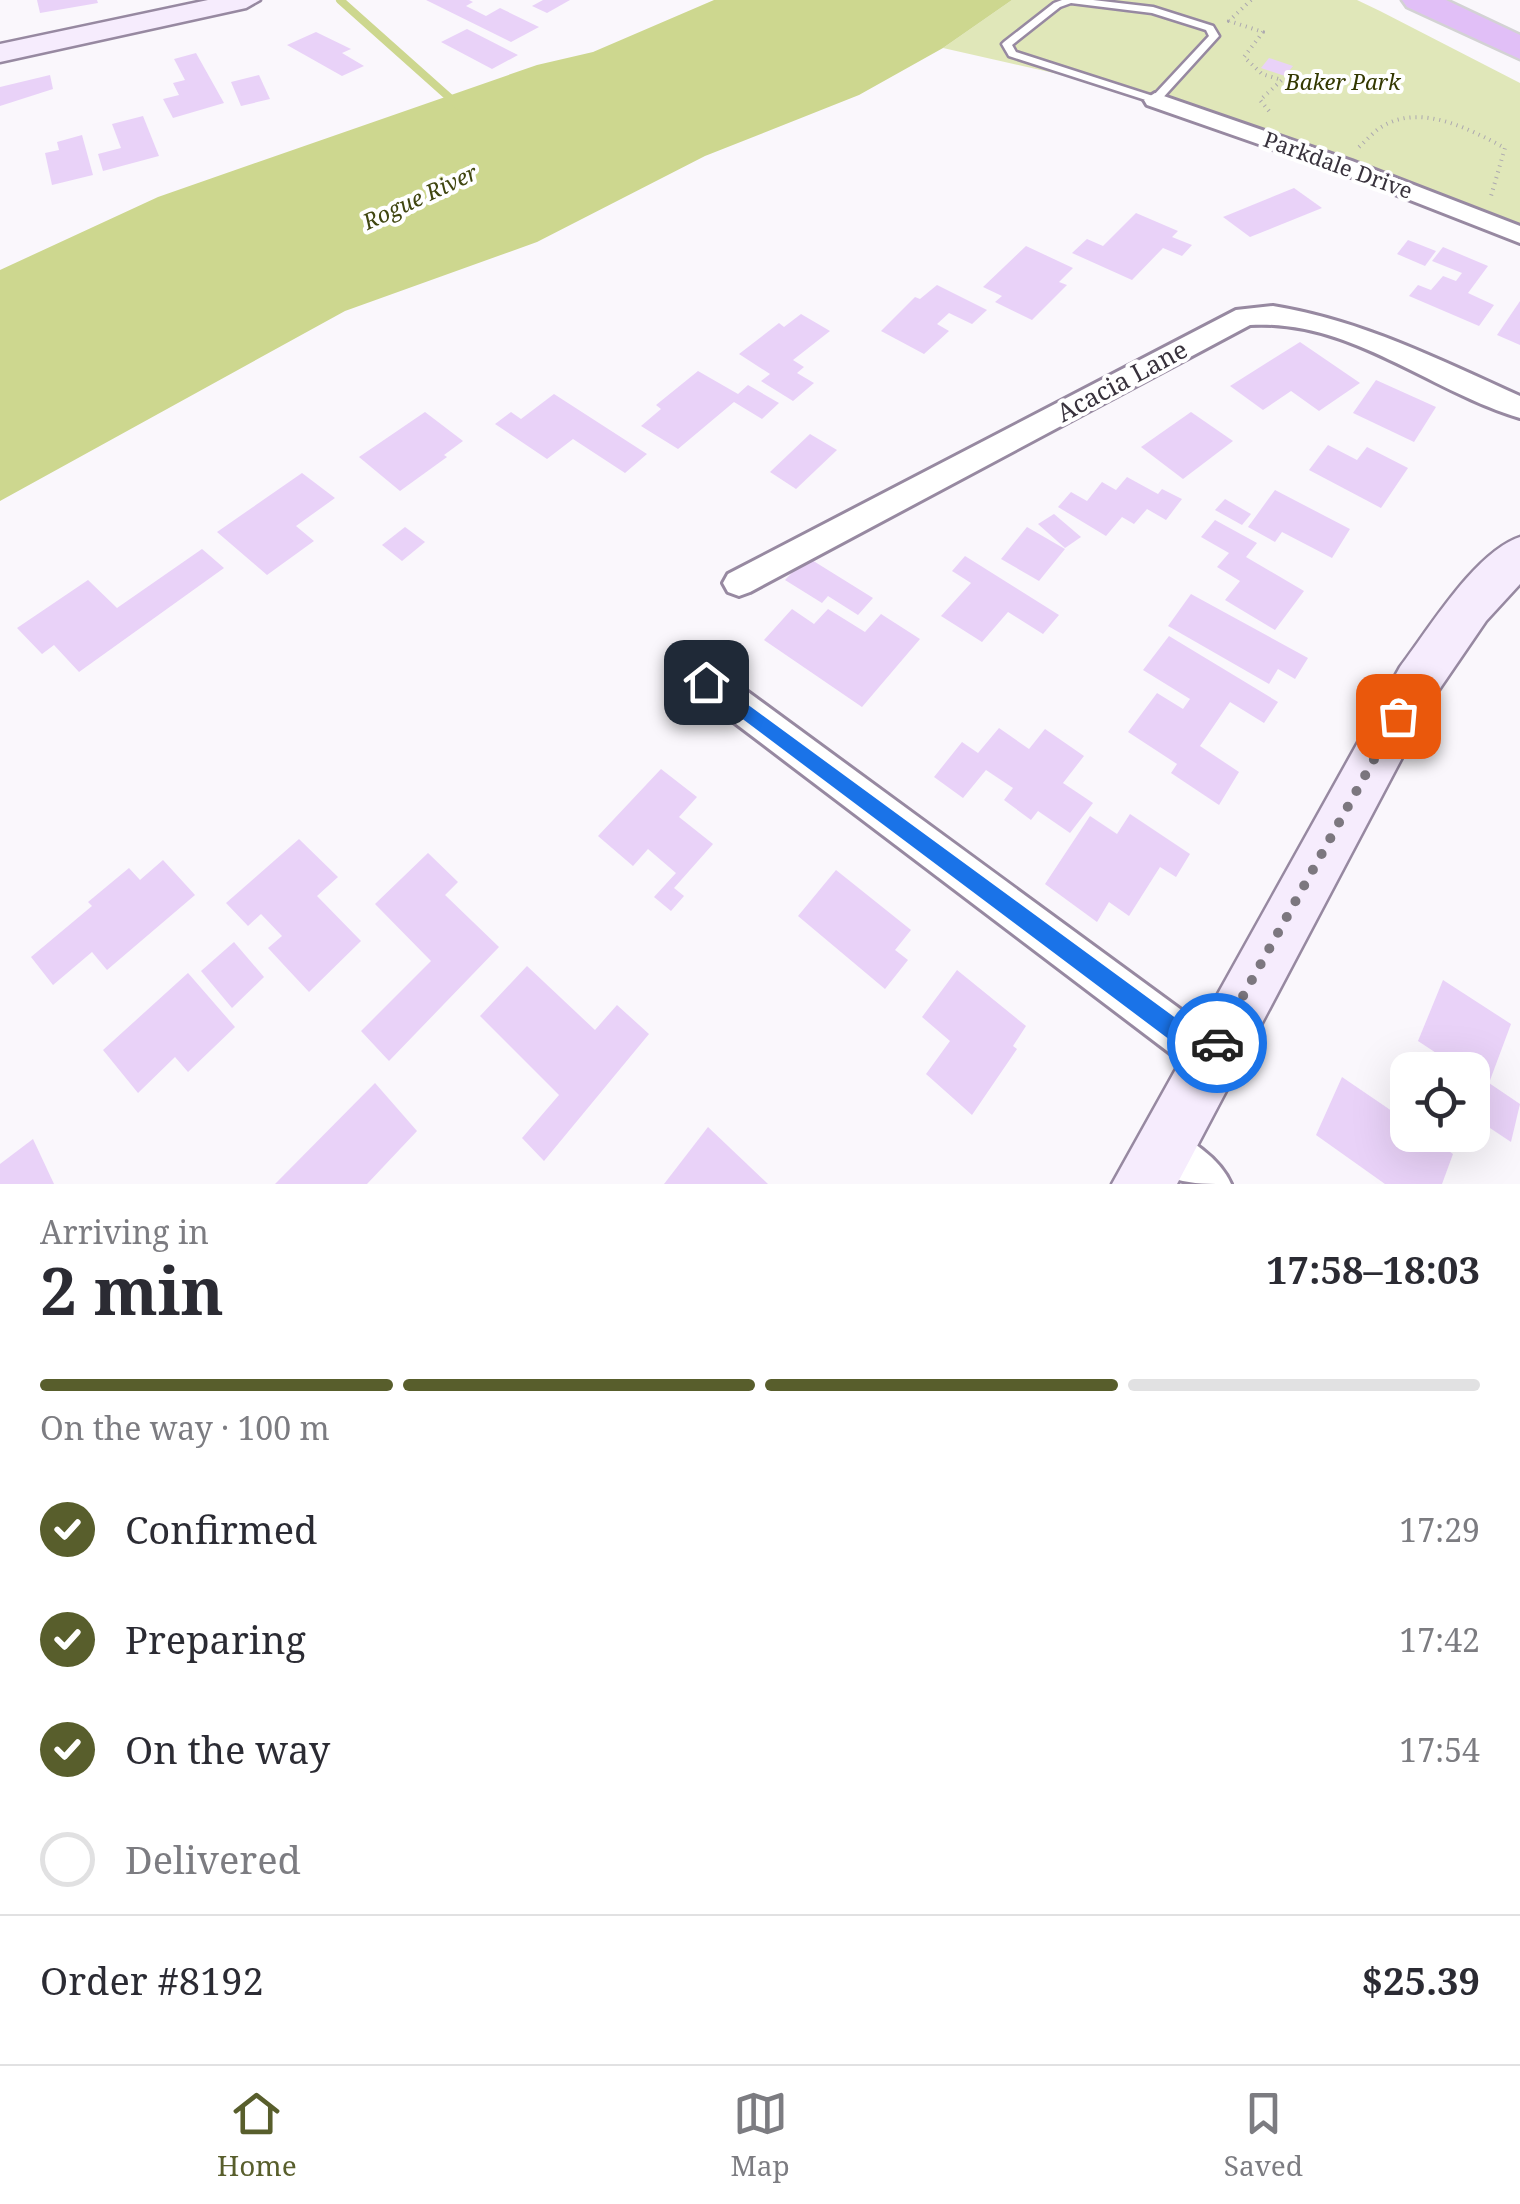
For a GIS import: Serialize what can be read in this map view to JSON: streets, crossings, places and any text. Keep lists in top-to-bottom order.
{
  "streets": {
    "street": ["Parkdale Drive", "Acacia Lane"]
  },
  "water": ["Rogue River"],
  "parks": ["Baker Park"],
  "page": {
    "heading": ["2 min", "Arriving in", "17:58–18:03"],
    "panel": ["Order #8192", "$25.39"],
    "bar": "On the way · 100 m",
    "list": [
      ["Confirmed", "17:29"],
      ["Preparing", "17:42"],
      ["On the way", "17:54"],
      "Delivered"
    ],
    "tabs": ["Home", "Map", "Saved"]
  }
}
